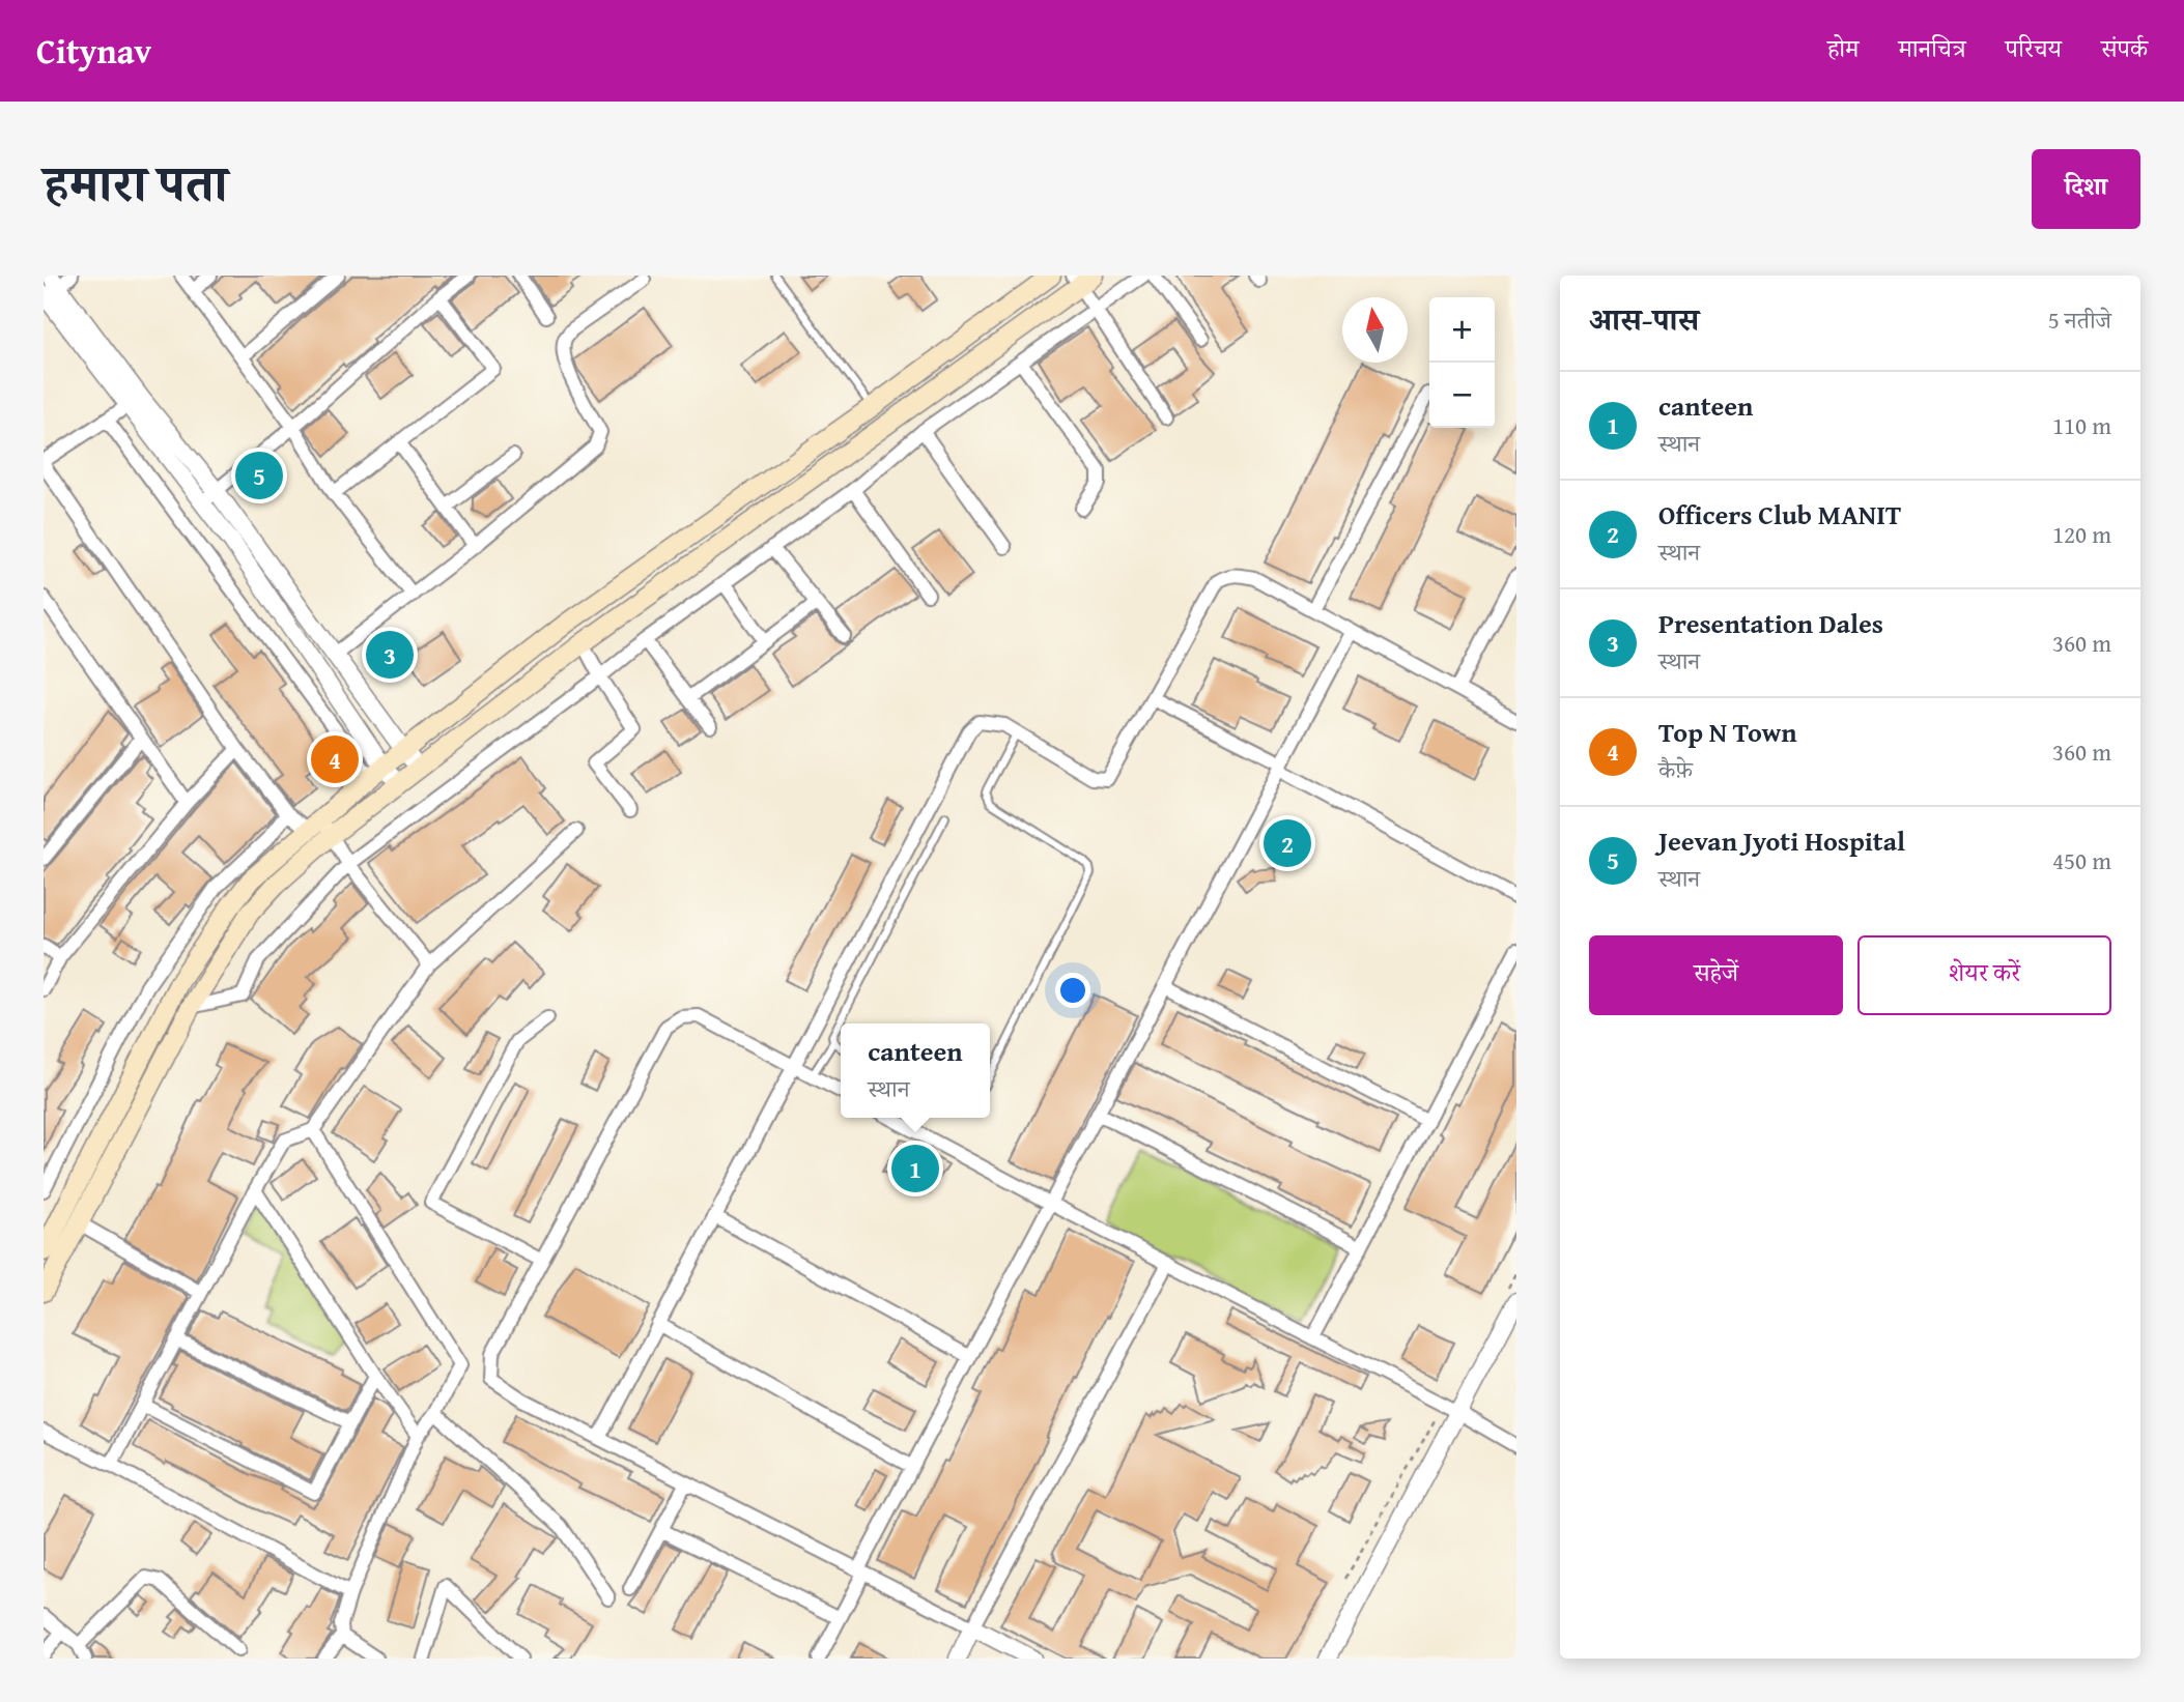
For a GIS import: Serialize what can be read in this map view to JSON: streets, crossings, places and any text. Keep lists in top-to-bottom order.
{
  "north": "top",
  "page": {
    "header": "Citynav",
    "nav": [
      "होम",
      "मानचित्र",
      "परिचय",
      "संपर्क"
    ],
    "title": "हमारा पता",
    "buttons": [
      "दिशा",
      ["सहेजें", "शेयर करें"]
    ],
    "heading": ["आस-पास", "5 नतीजे"],
    "map_buttons": ["+", "−"],
    "list": [
      {
        "mark": "1",
        "name": "canteen",
        "note": "स्थान",
        "value": "110 m"
      },
      {
        "mark": "2",
        "name": "Officers Club MANIT",
        "note": "स्थान",
        "value": "120 m"
      },
      {
        "mark": "3",
        "name": "Presentation Dales",
        "note": "स्थान",
        "value": "360 m"
      },
      {
        "mark": "4",
        "name": "Top N Town",
        "note": "कैफ़े",
        "value": "360 m"
      },
      {
        "mark": "5",
        "name": "Jeevan Jyoti Hospital",
        "note": "स्थान",
        "value": "450 m"
      }
    ],
    "pins": [
      "5",
      "3",
      "4",
      "2",
      "1"
    ],
    "popup": ["canteen", "स्थान"]
  }
}
